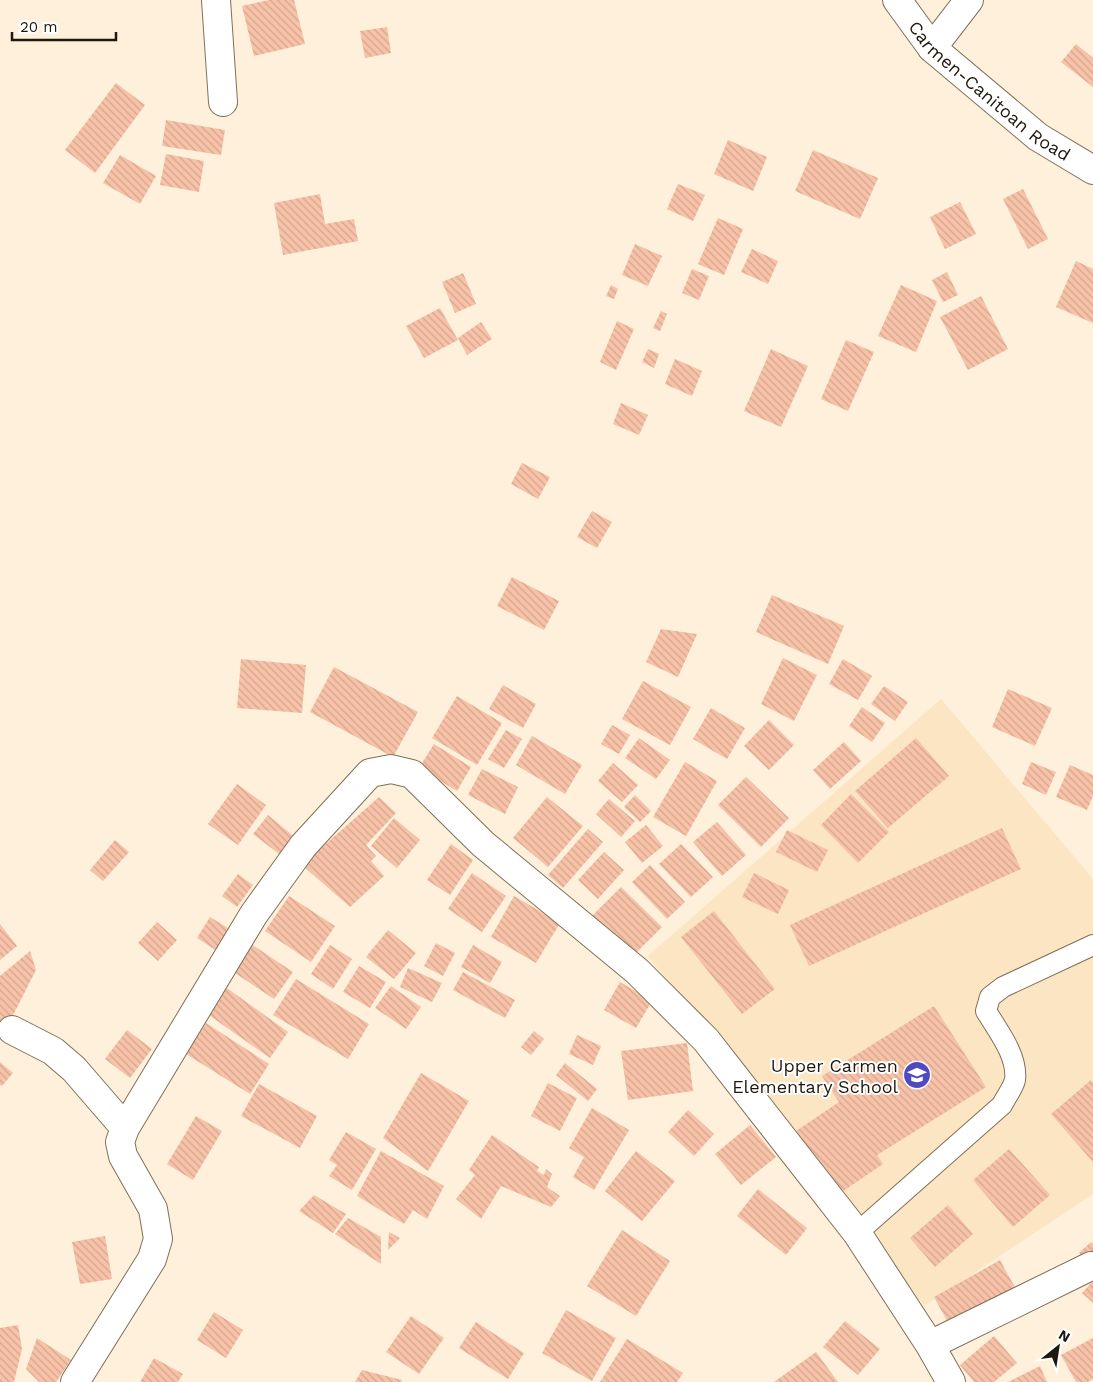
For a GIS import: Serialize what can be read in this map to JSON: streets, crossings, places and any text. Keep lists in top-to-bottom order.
{
  "streets": {
    "street": ["Carmen-Canitoan Road"]
  },
  "places": {
    "school or university": ["Upper Carmen Elementary School"]
  },
  "scale_bar": "20 m",
  "north": "top right"
}
